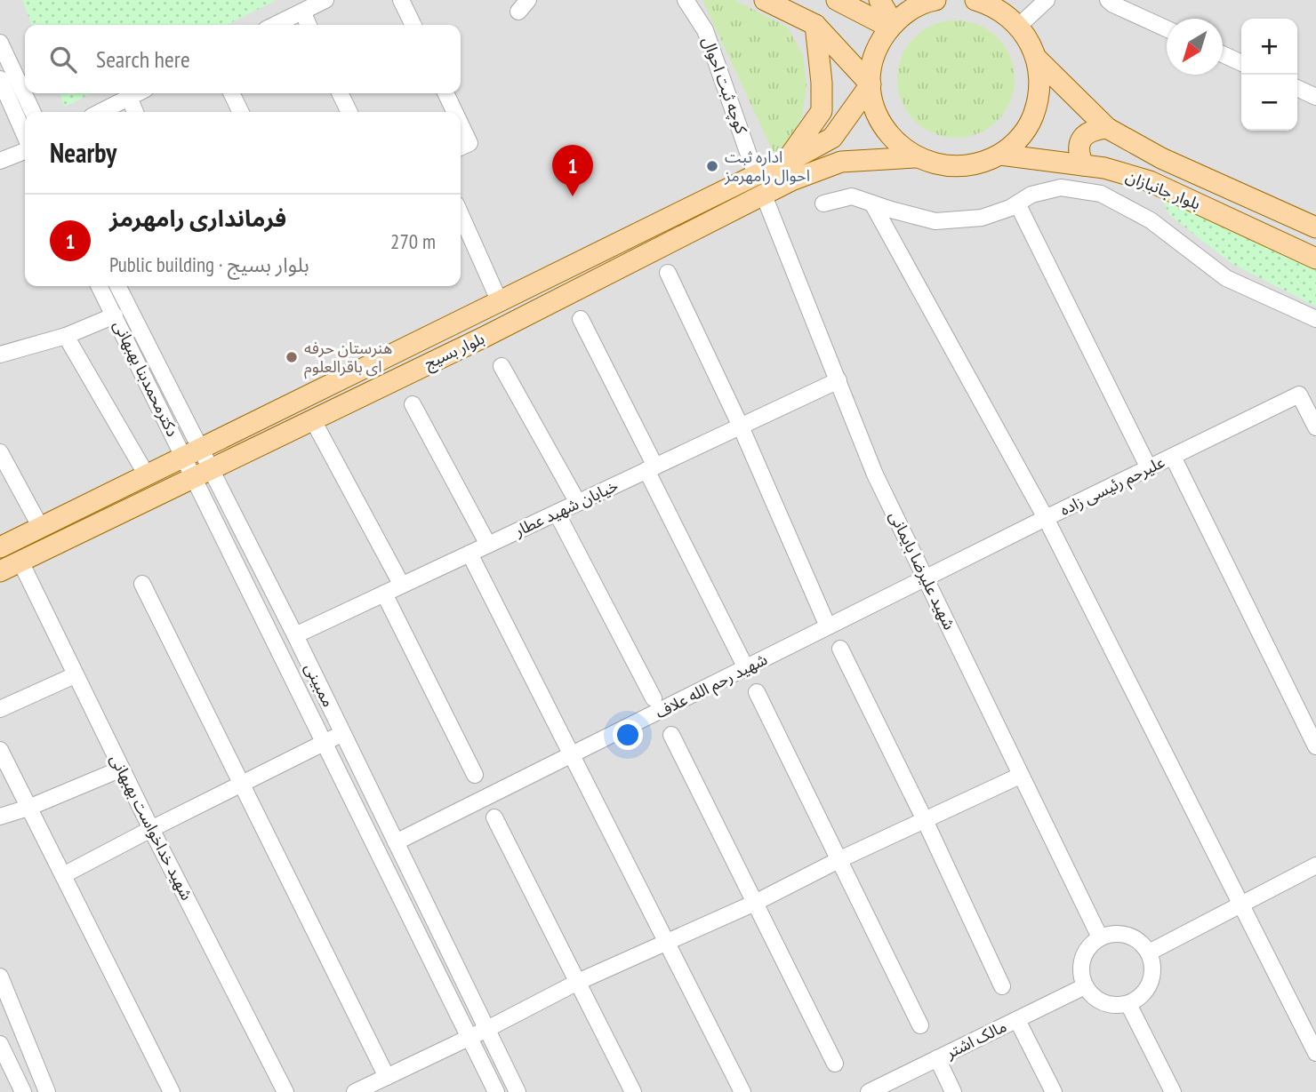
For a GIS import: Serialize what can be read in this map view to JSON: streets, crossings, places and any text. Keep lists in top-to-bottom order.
{
  "streets": {
    "main road": ["بلوار جانبازان", "بلوار بسیج"],
    "street": [
      "کوچه ثبت احوال",
      "دکترمحمدبنا بهبهانی",
      "علیرحم رئیسی زاده",
      "خیابان شهید عطار",
      "شهید علیرضا بایمانی",
      "ممبینی",
      "شهید رحم الله علاف",
      "شهید خداخواست بهبهانی",
      "مالک اشتر"
    ]
  },
  "crossings": [
    ["کوچه ثبت احوال", "بلوار بسیج"],
    ["بلوار بسیج", "دکترمحمدبنا بهبهانی"],
    ["بلوار بسیج", "شهید علیرضا بایمانی"],
    ["بلوار بسیج", "ممبینی"],
    ["بلوار بسیج", "شهید خداخواست بهبهانی"],
    ["دکترمحمدبنا بهبهانی", "ممبینی"],
    ["علیرحم رئیسی زاده", "شهید علیرضا بایمانی"],
    ["علیرحم رئیسی زاده", "شهید رحم الله علاف"],
    ["خیابان شهید عطار", "شهید علیرضا بایمانی"],
    ["خیابان شهید عطار", "ممبینی"],
    ["شهید علیرضا بایمانی", "شهید رحم الله علاف"],
    ["شهید علیرضا بایمانی", "مالک اشتر"],
    ["ممبینی", "شهید رحم الله علاف"]
  ],
  "places": ["اداره ثبت احوال رامهرمز", "هنرستان حرفه ای باقرالعلوم"],
  "north": "bottom left",
  "page": {
    "map_buttons": ["+", "−"],
    "search": "Search here",
    "heading": "Nearby",
    "pins": "1",
    "list": [
      {
        "mark": "1",
        "name": "فرمانداری رامهرمز",
        "note": "Public building · بلوار بسیج",
        "value": "270 m"
      }
    ]
  }
}
